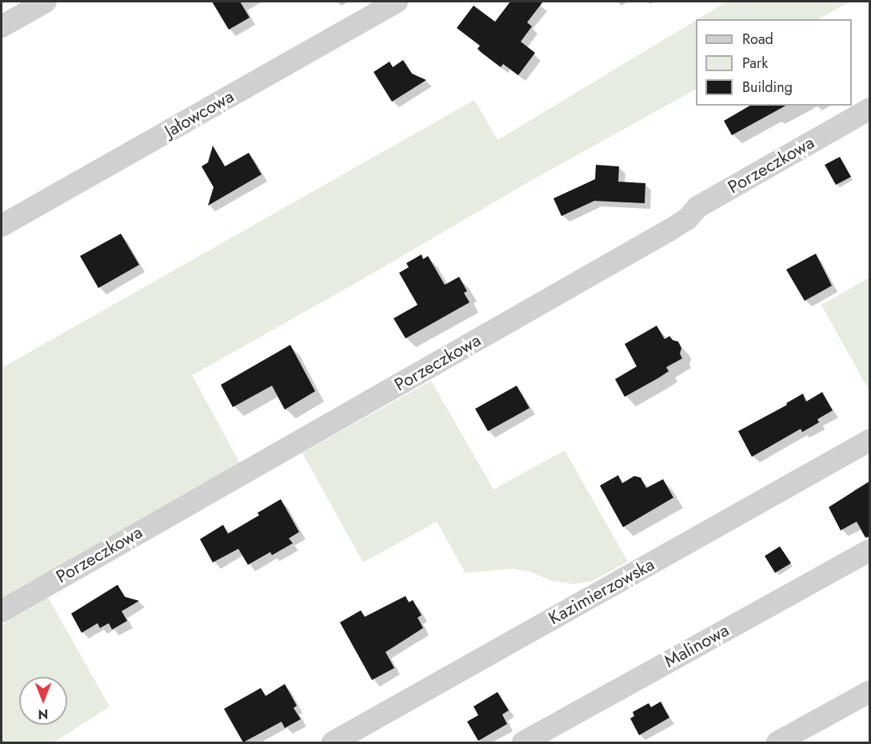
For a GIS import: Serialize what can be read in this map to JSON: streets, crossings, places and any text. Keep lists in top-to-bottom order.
{
  "streets": {
    "street": [
      "Jałowcowa",
      "Porzeczkowa",
      "Kazimierzowska",
      "Malinowa"
    ]
  },
  "legend": ["Road", "Park", "Building"],
  "north": "bottom"
}
